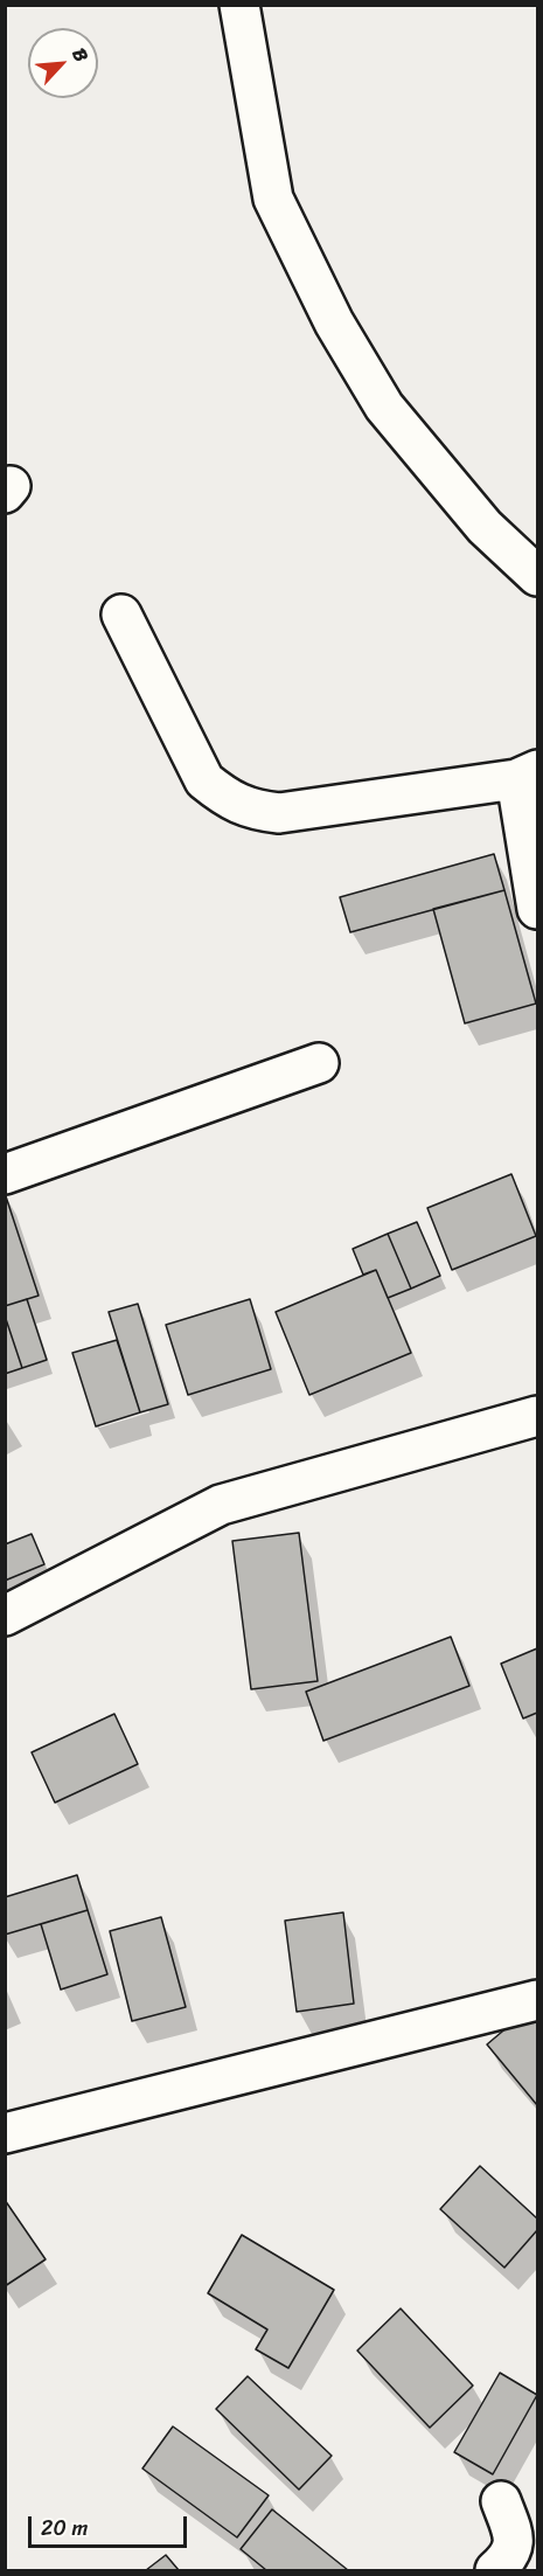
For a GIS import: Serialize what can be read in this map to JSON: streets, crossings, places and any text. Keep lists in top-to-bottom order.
{
  "scale_bar": "20 m",
  "north": "top right"
}
